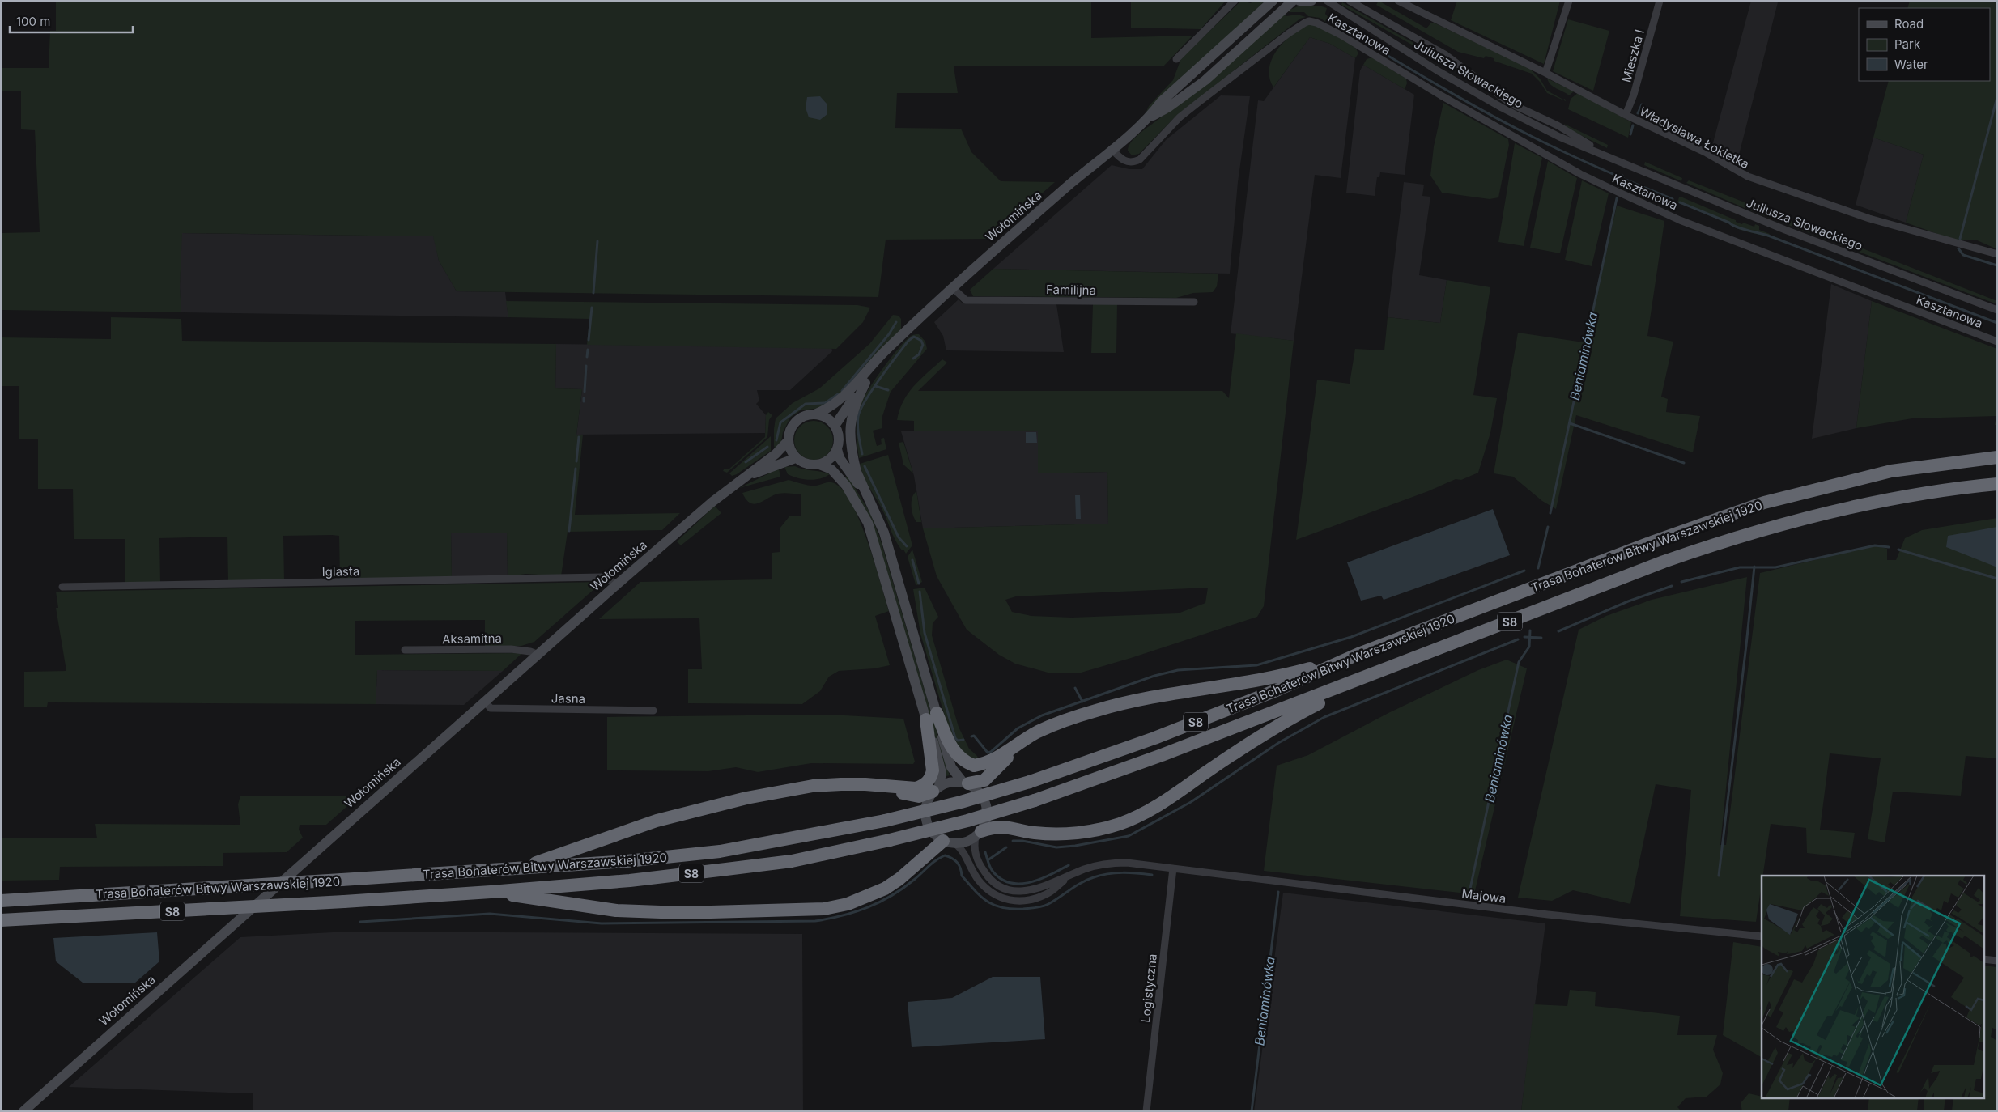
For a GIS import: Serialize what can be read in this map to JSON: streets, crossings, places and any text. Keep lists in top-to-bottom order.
{
  "streets": {
    "highway": ["Trasa Bohaterów Bitwy Warszawskiej 1920", "S8"],
    "main road": ["Wołomińska"],
    "street": [
      "Kasztanowa",
      "Mieszka I",
      "Juliusza Słowackiego",
      "Władysława Łokietka",
      "Familijna",
      "Iglasta",
      "Aksamitna",
      "Jasna",
      "Majowa",
      "Logistyczna"
    ]
  },
  "crossings": [
    ["Kasztanowa", "Wołomińska"],
    ["Mieszka I", "Władysława Łokietka"],
    ["Wołomińska", "Familijna"],
    ["Wołomińska", "Iglasta"],
    ["Wołomińska", "Aksamitna"],
    ["Wołomińska", "Jasna"],
    ["Majowa", "Logistyczna"]
  ],
  "water": ["Beniaminówka"],
  "legend": ["Road", "Park", "Water"],
  "scale_bar": "100 m"
}
